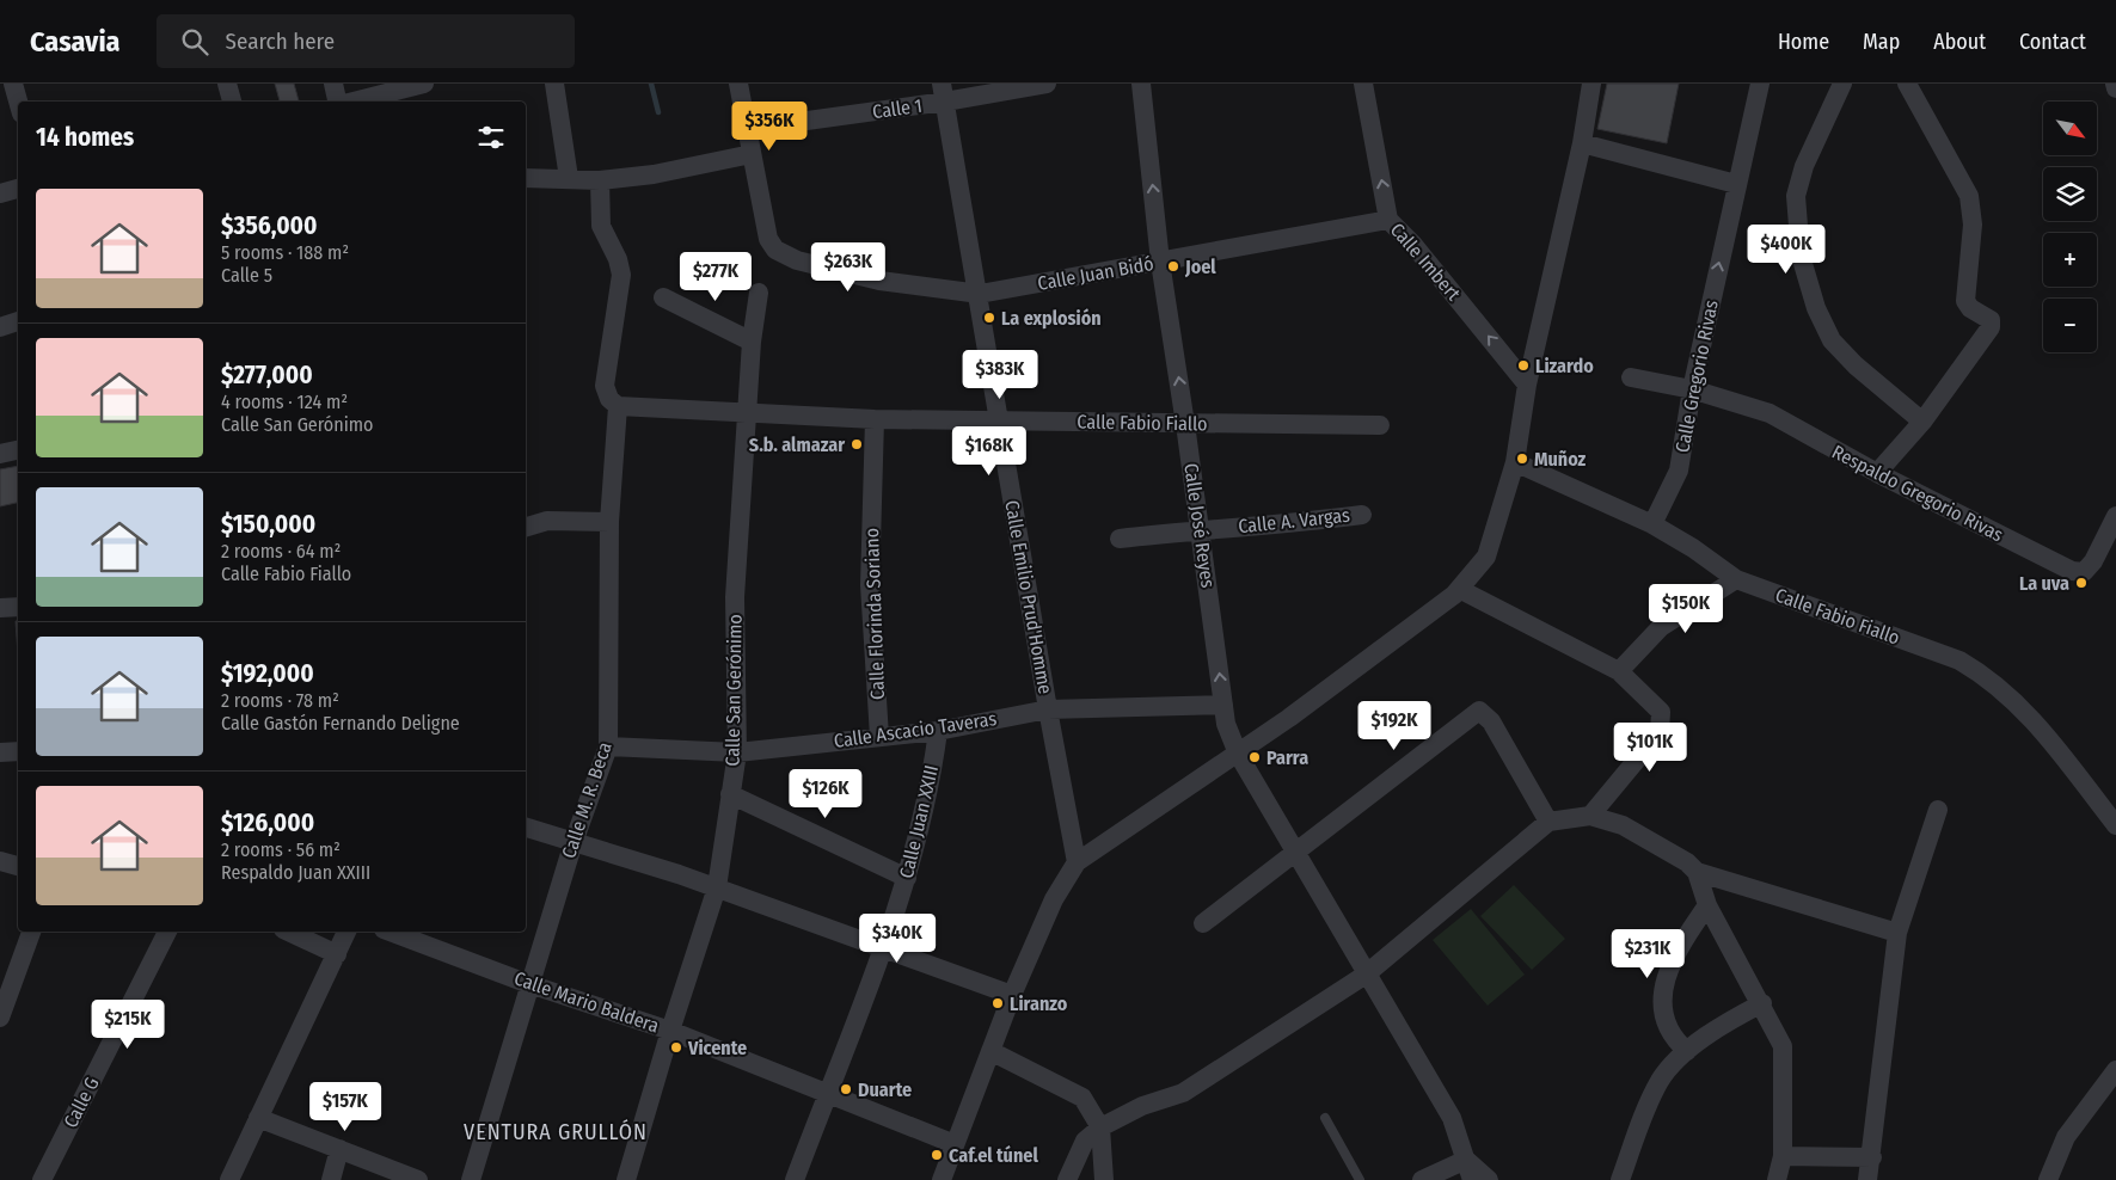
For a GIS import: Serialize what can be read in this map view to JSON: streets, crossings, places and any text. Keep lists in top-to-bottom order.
{
  "streets": {
    "street": [
      "Calle 1",
      "Calle Imbert",
      "Calle Juan Bidó",
      "Calle Gregorio Rivas",
      "Calle Fabio Fiallo",
      "Respaldo Gregorio Rivas",
      "Calle A. Vargas",
      "Calle José Reyes",
      "Calle Emilio Prud'Homme",
      "Calle Florinda Soriano",
      "Calle San Gerónimo",
      "Calle Ascacio Taveras",
      "Calle M. R. Beca",
      "Calle Juan XXIII",
      "Calle Mario Baldera",
      "Calle G"
    ]
  },
  "crossings": [
    ["Calle 1", "Calle Juan Bidó"],
    ["Calle 1", "Calle Emilio Prud'Homme"],
    ["Calle Imbert", "Calle Juan Bidó"],
    ["Calle Juan Bidó", "Calle José Reyes"],
    ["Calle Juan Bidó", "Calle Emilio Prud'Homme"],
    ["Calle Gregorio Rivas", "Calle Fabio Fiallo"],
    ["Calle Gregorio Rivas", "Respaldo Gregorio Rivas"],
    ["Calle Fabio Fiallo", "Calle José Reyes"],
    ["Calle Fabio Fiallo", "Calle Emilio Prud'Homme"],
    ["Calle Fabio Fiallo", "Calle Florinda Soriano"],
    ["Calle Fabio Fiallo", "Calle San Gerónimo"],
    ["Calle Fabio Fiallo", "Calle M. R. Beca"],
    ["Calle A. Vargas", "Calle José Reyes"],
    ["Calle José Reyes", "Calle Ascacio Taveras"],
    ["Calle Emilio Prud'Homme", "Calle Ascacio Taveras"],
    ["Calle Florinda Soriano", "Calle Ascacio Taveras"],
    ["Calle San Gerónimo", "Calle Ascacio Taveras"],
    ["Calle San Gerónimo", "Calle Mario Baldera"],
    ["Calle Ascacio Taveras", "Calle M. R. Beca"],
    ["Calle Ascacio Taveras", "Calle Juan XXIII"],
    ["Calle M. R. Beca", "Calle Mario Baldera"],
    ["Calle Juan XXIII", "Calle Mario Baldera"]
  ],
  "one_way": ["Calle Imbert", "Calle José Reyes"],
  "districts": ["VENTURA GRULLÓN"],
  "places": [
    "Joel",
    "La explosión",
    "Lizardo",
    "S.b. almazar",
    "Muñoz",
    "La uva",
    "Parra",
    "Liranzo",
    "Vicente",
    "Duarte",
    "Caf.el túnel"
  ],
  "north": "bottom right",
  "page": {
    "header": "Casavia",
    "search": "Search here",
    "nav": [
      "Home",
      "Map",
      "About",
      "Contact"
    ],
    "map_buttons": ["+", "−"],
    "price": [
      "$356K",
      "$400K",
      "$263K",
      "$277K",
      "$383K",
      "$168K",
      "$150K",
      "$192K",
      "$101K",
      "$126K",
      "$340K",
      "$231K",
      "$215K",
      "$157K"
    ],
    "heading": "14 homes",
    "list": [
      {
        "name": "$356,000",
        "note": "5 rooms · 188 m² · Calle 5"
      },
      {
        "name": "$277,000",
        "note": "4 rooms · 124 m² · Calle San Gerónimo"
      },
      {
        "name": "$150,000",
        "note": "2 rooms · 64 m² · Calle Fabio Fiallo"
      },
      {
        "name": "$192,000",
        "note": "2 rooms · 78 m² · Calle Gastón Fernando Deligne"
      },
      {
        "name": "$126,000",
        "note": "2 rooms · 56 m² · Respaldo Juan XXIII"
      }
    ]
  }
}
